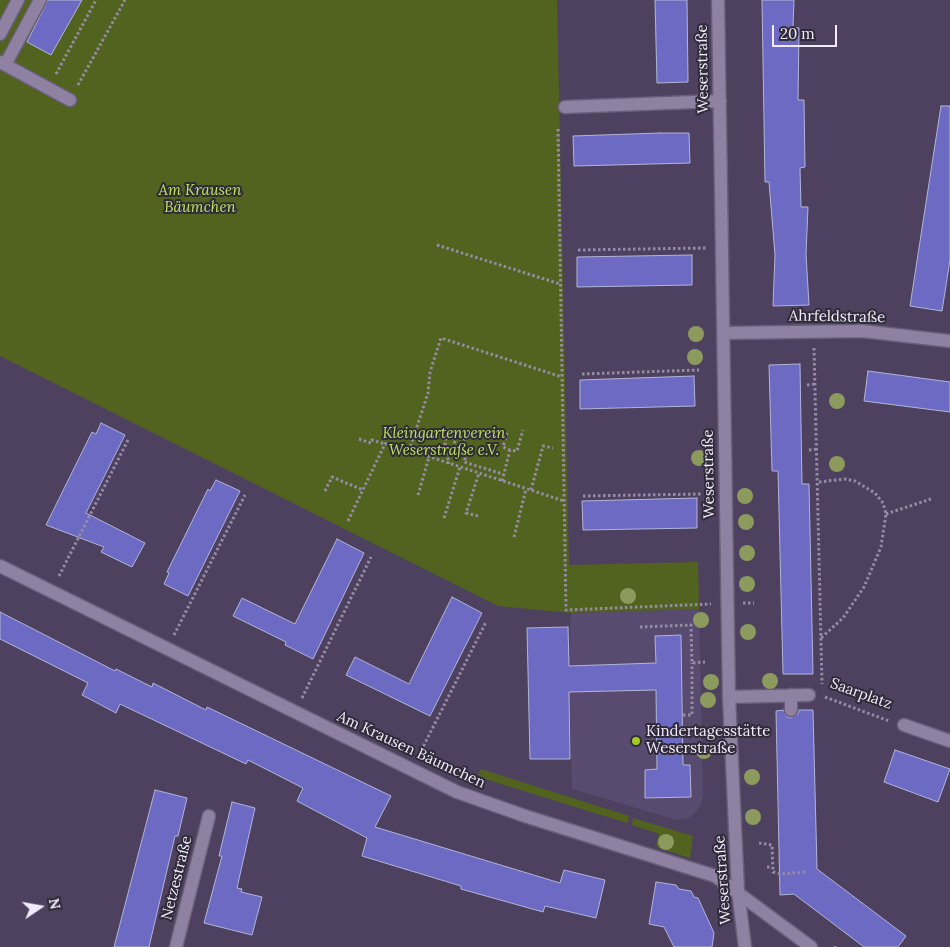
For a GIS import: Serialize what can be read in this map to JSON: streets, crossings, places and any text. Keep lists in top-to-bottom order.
{
  "streets": {
    "street": [
      "Weserstraße",
      "Ahrfeldstraße",
      "Saarplatz",
      "Am Krausen Bäumchen",
      "Netzestraße"
    ]
  },
  "crossings": [
    ["Weserstraße", "Ahrfeldstraße"],
    ["Weserstraße", "Saarplatz"],
    ["Weserstraße", "Am Krausen Bäumchen"]
  ],
  "parks": ["Am Krausen Bäumchen", "Kleingartenverein Weserstraße e.V."],
  "places": ["Kindertagesstätte Weserstraße"],
  "scale_bar": "20 m",
  "north": "right"
}
